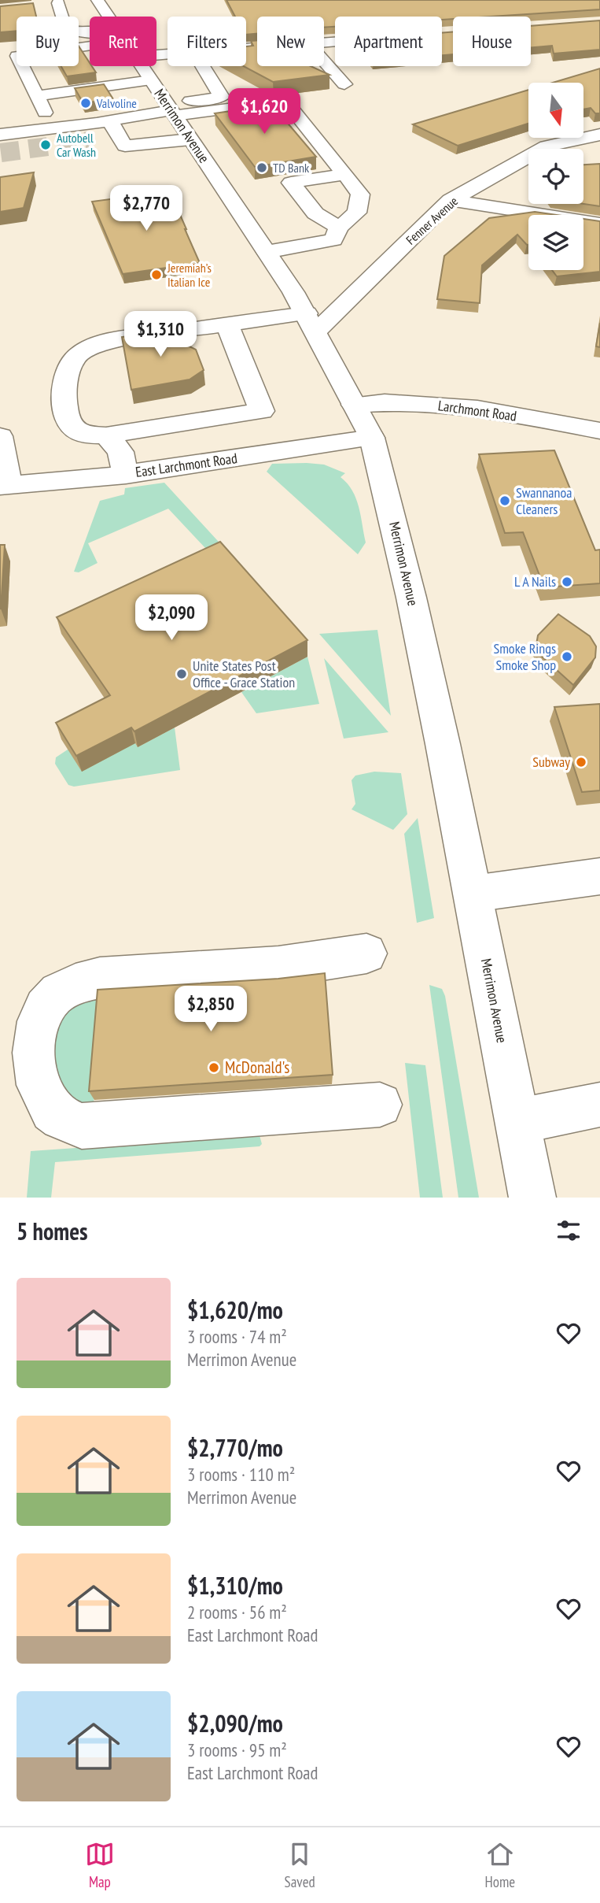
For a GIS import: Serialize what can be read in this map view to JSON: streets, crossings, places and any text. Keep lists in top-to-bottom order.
{
  "streets": {
    "street": [
      "Merrimon Avenue",
      "Fenner Avenue",
      "Larchmont Road",
      "East Larchmont Road"
    ]
  },
  "crossings": [
    ["Merrimon Avenue", "Fenner Avenue"],
    ["Merrimon Avenue", "Larchmont Road"],
    ["Merrimon Avenue", "East Larchmont Road"],
    ["Larchmont Road", "East Larchmont Road"]
  ],
  "places": [
    "Valvoline",
    "Autobell Car Wash",
    "TD Bank",
    "Jeremiah’s Italian Ice",
    "Swannanoa Cleaners",
    "L A Nails",
    "Smoke Rings Smoke Shop",
    "Unite States Post Office - Grace Station",
    "Subway",
    "McDonald's"
  ],
  "north": "bottom",
  "page": {
    "chip": [
      "Buy",
      "Rent",
      "Filters",
      "New",
      "Apartment",
      "House"
    ],
    "price": [
      "$1,620",
      "$2,770",
      "$1,310",
      "$2,090",
      "$2,850"
    ],
    "heading": "5 homes",
    "list": [
      {
        "name": "$1,620/mo",
        "note": "3 rooms · 74 m² · Merrimon Avenue"
      },
      {
        "name": "$2,770/mo",
        "note": "3 rooms · 110 m² · Merrimon Avenue"
      },
      {
        "name": "$1,310/mo",
        "note": "2 rooms · 56 m² · East Larchmont Road"
      },
      {
        "name": "$2,090/mo",
        "note": "3 rooms · 95 m² · East Larchmont Road"
      }
    ],
    "tabs": ["Map", "Saved", "Home"]
  }
}
